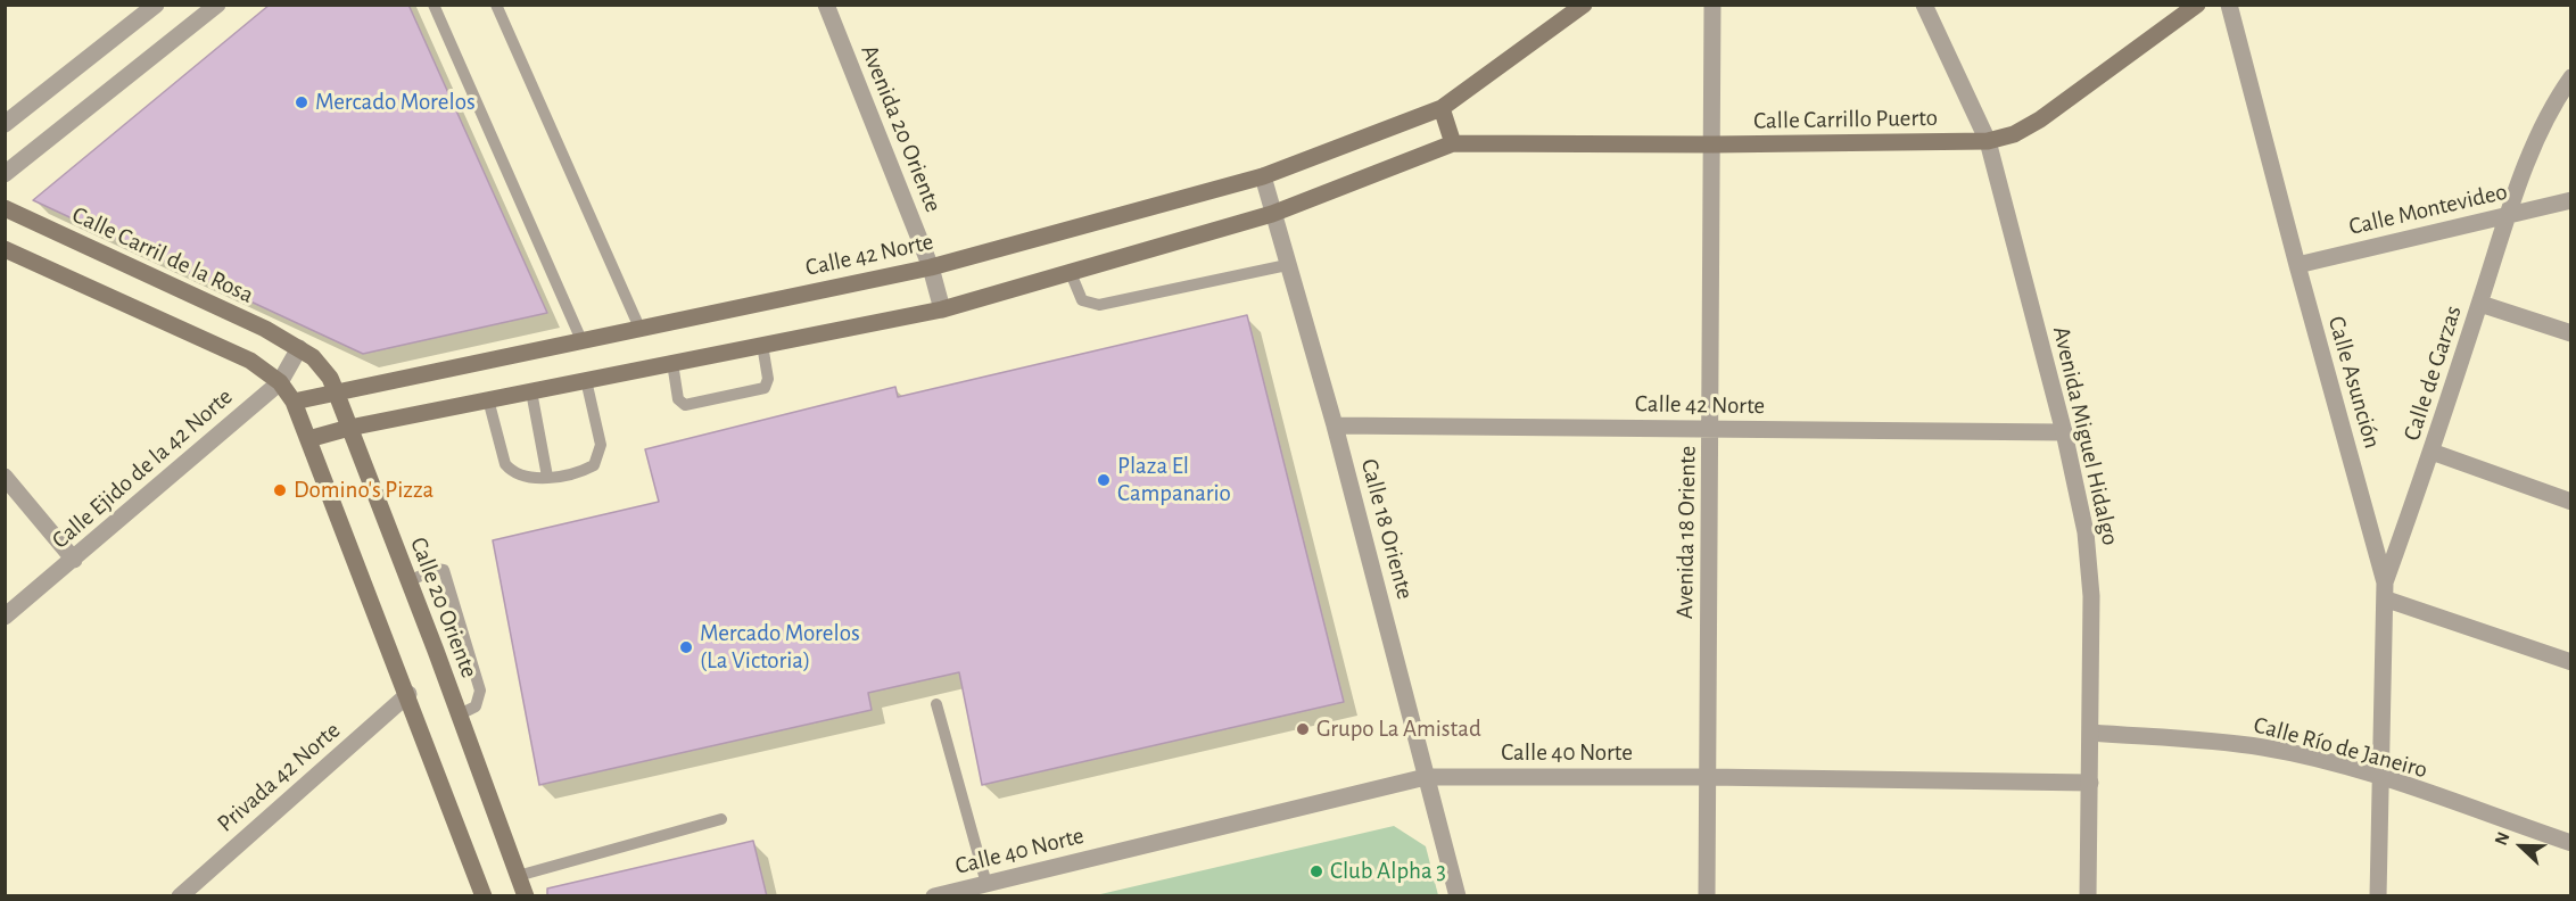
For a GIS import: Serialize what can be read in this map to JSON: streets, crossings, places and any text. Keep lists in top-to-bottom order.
{
  "streets": {
    "main road": [
      "Calle Carrillo Puerto",
      "Calle Carril de la Rosa",
      "Calle 42 Norte",
      "Calle 20 Oriente"
    ],
    "street": [
      "Avenida 20 Oriente",
      "Calle Montevideo",
      "Calle de Garzas",
      "Calle Asunción",
      "Avenida Miguel Hidalgo",
      "Calle Ejido de la 42 Norte",
      "Calle 18 Oriente",
      "Avenida 18 Oriente",
      "Calle Río de Janeiro",
      "Calle 40 Norte",
      "Privada 42 Norte"
    ]
  },
  "crossings": [
    ["Calle Carrillo Puerto", "Avenida Miguel Hidalgo"],
    ["Calle Carrillo Puerto", "Avenida 18 Oriente"],
    ["Avenida 20 Oriente", "Calle 42 Norte"],
    ["Calle Montevideo", "Calle de Garzas"],
    ["Calle Montevideo", "Calle Asunción"],
    ["Calle Carril de la Rosa", "Calle Ejido de la 42 Norte"],
    ["Calle Carril de la Rosa", "Calle 20 Oriente"],
    ["Calle 42 Norte", "Avenida Miguel Hidalgo"],
    ["Calle 42 Norte", "Calle 18 Oriente"],
    ["Calle 42 Norte", "Avenida 18 Oriente"],
    ["Calle 42 Norte", "Calle 20 Oriente"],
    ["Calle de Garzas", "Calle Asunción"],
    ["Calle Asunción", "Calle Río de Janeiro"],
    ["Avenida Miguel Hidalgo", "Calle Río de Janeiro"],
    ["Avenida Miguel Hidalgo", "Calle 40 Norte"],
    ["Calle Ejido de la 42 Norte", "Calle 20 Oriente"],
    ["Calle 18 Oriente", "Calle 40 Norte"],
    ["Avenida 18 Oriente", "Calle 40 Norte"]
  ],
  "places": [
    "Mercado Morelos",
    "Plaza El Campanario",
    "Domino's Pizza",
    "Mercado Morelos (La Victoria)",
    "Grupo La Amistad",
    "Club Alpha 3"
  ],
  "north": "left"
}
